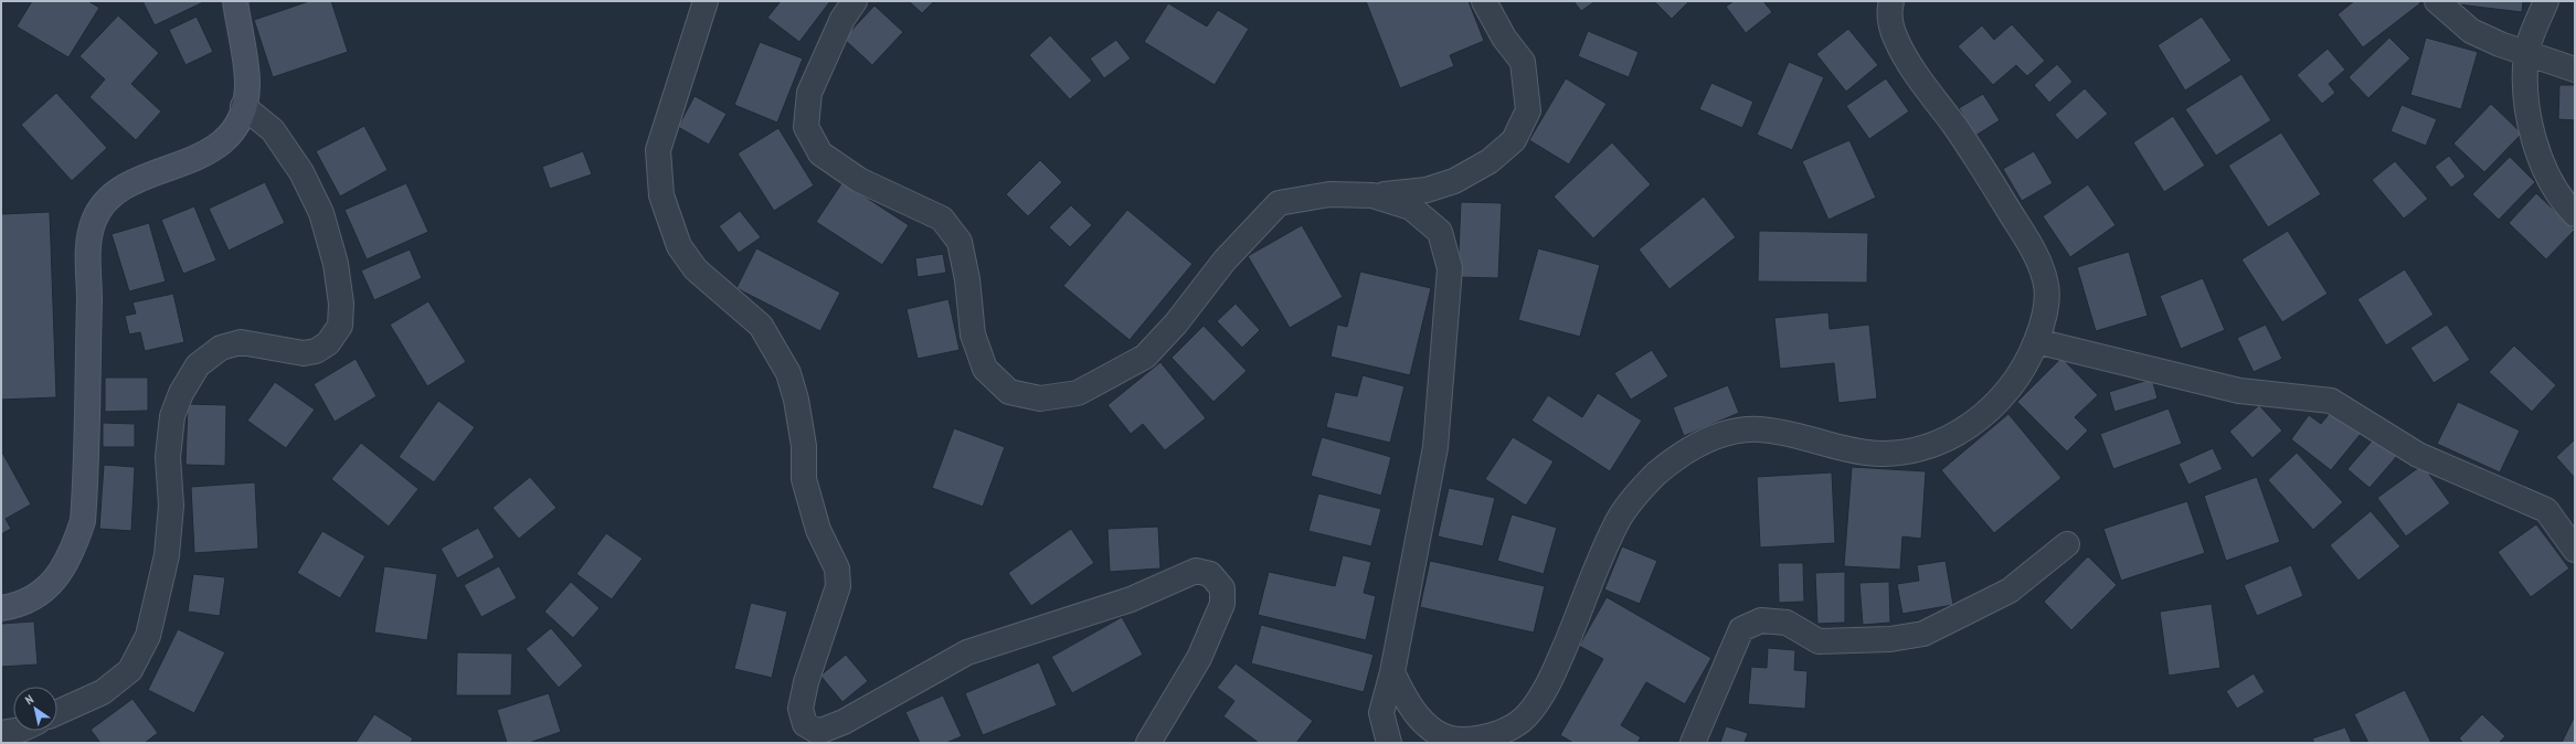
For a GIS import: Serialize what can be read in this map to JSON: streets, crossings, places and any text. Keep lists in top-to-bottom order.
{
  "north": "top left"
}
